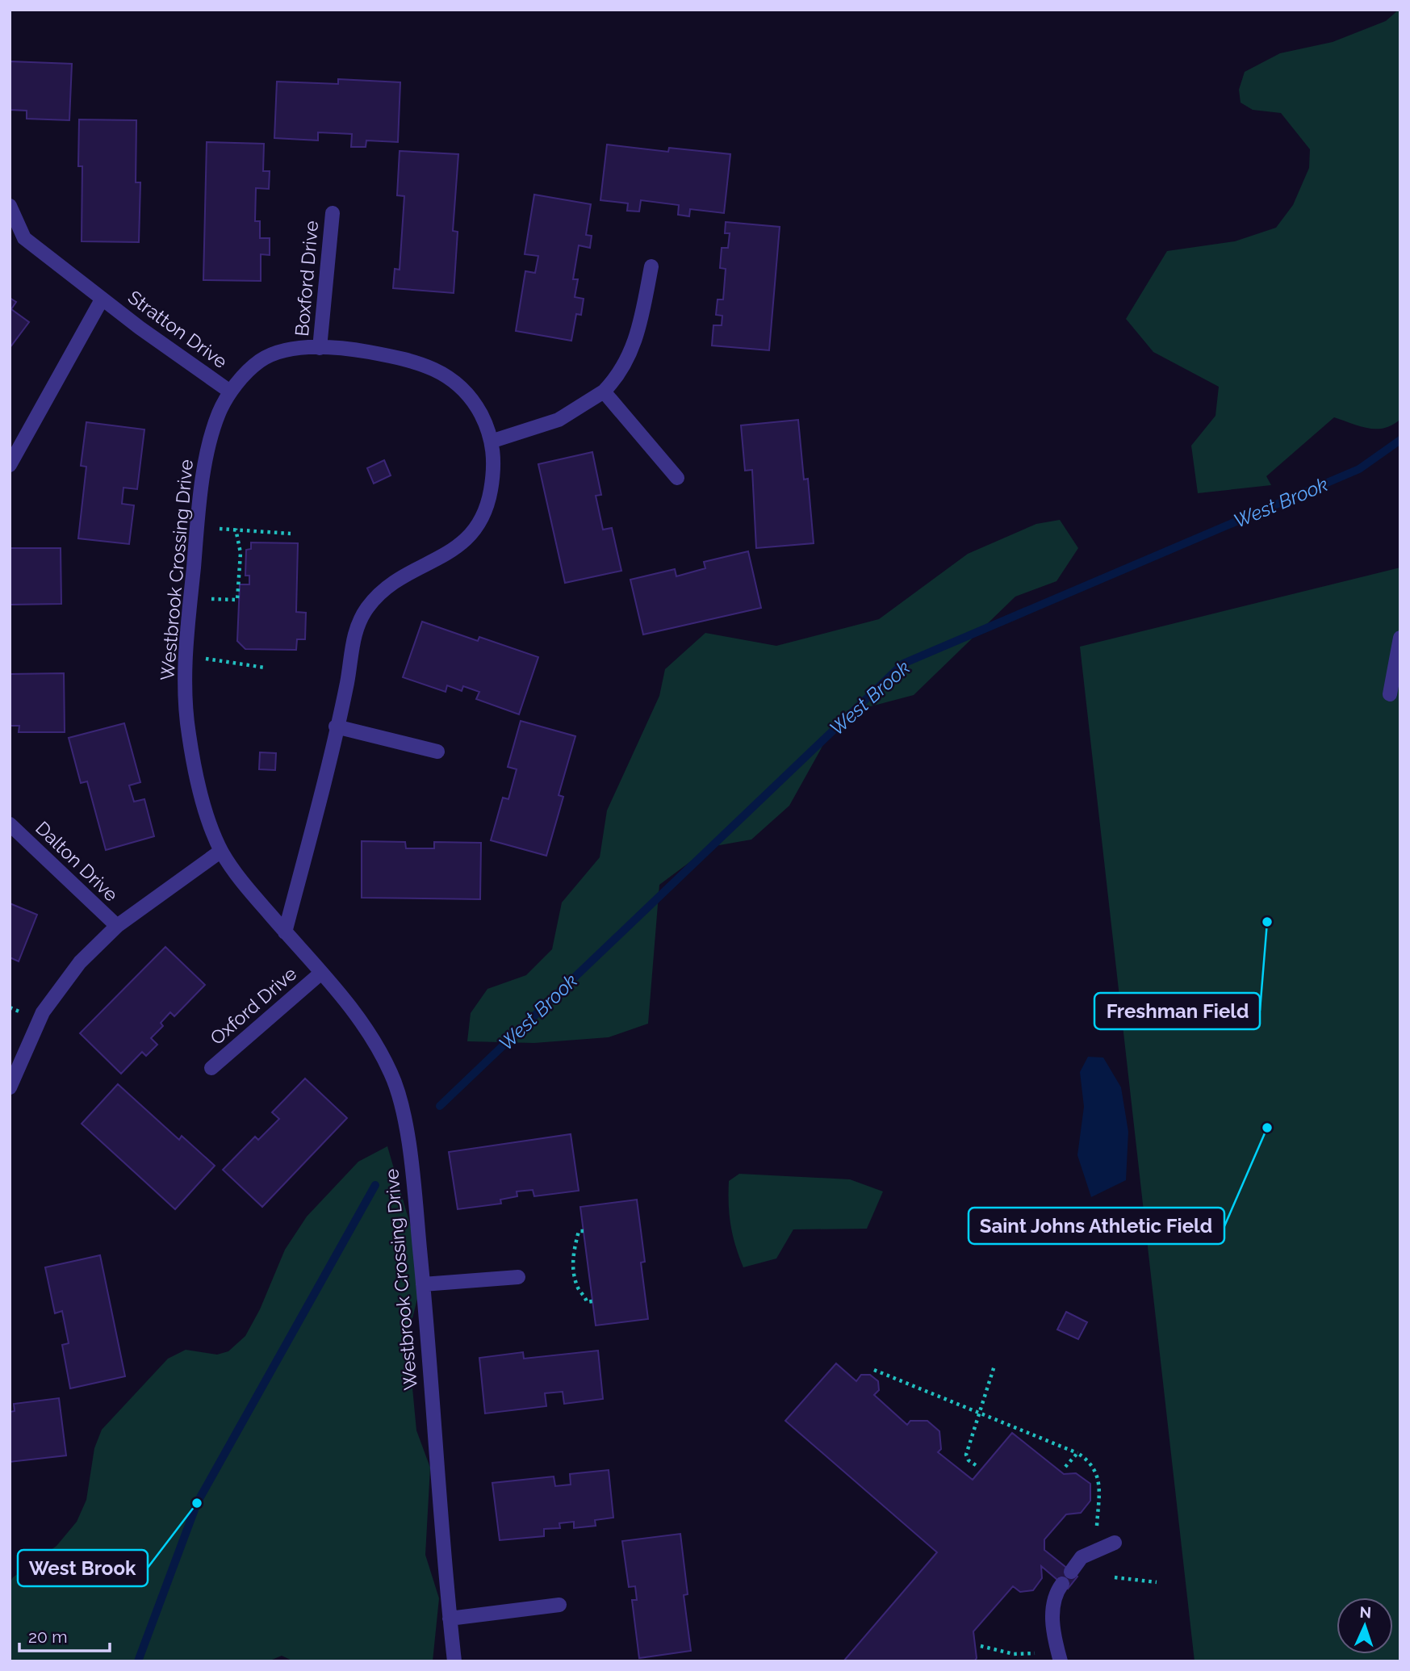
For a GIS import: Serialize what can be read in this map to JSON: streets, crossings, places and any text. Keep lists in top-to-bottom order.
{
  "streets": {
    "street": [
      "Boxford Drive",
      "Stratton Drive",
      "Westbrook Crossing Drive",
      "Dalton Drive",
      "Oxford Drive"
    ]
  },
  "crossings": [
    ["Boxford Drive", "Westbrook Crossing Drive"],
    ["Stratton Drive", "Westbrook Crossing Drive"],
    ["Westbrook Crossing Drive", "Dalton Drive"],
    ["Westbrook Crossing Drive", "Oxford Drive"]
  ],
  "water": ["West Brook"],
  "places": ["Freshman Field", "Saint Johns Athletic Field", "West Brook"],
  "scale_bar": "20 m",
  "north": "top"
}
